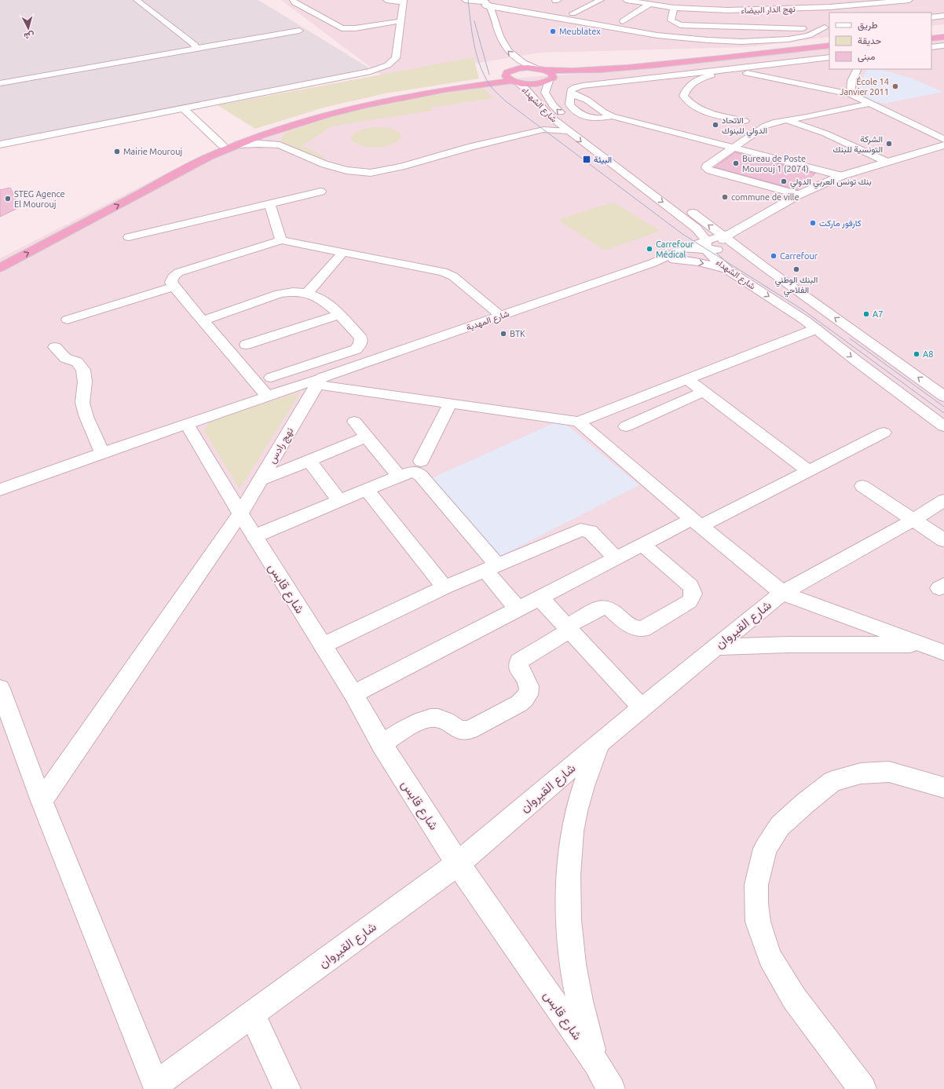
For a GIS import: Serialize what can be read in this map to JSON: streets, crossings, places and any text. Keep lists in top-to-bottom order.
{
  "streets": {
    "street": [
      "نهج الدار البيضاء",
      "شارع الشهداء",
      "شارع المهدية",
      "نهج رادس",
      "شارع قابس",
      "شارع القيروان"
    ]
  },
  "crossings": [
    ["شارع المهدية", "نهج رادس"],
    ["شارع المهدية", "شارع قابس"],
    ["نهج رادس", "شارع قابس"],
    ["شارع قابس", "شارع القيروان"]
  ],
  "places": {
    "other": [
      "Meublatex",
      "École 14 Janvier 2011",
      "الاتحاد الدولي للبنوك",
      "الشركة التونسية للبنك",
      "Mairie Mourouj",
      "Bureau de Poste Mourouj 1 (2074)",
      "بنك تونس العربي الدولي",
      "commune de ville",
      "STEG Agence El Mourouj",
      "كارفور ماركت",
      "Carrefour Médical",
      "Carrefour",
      "البنك الوطني الفلاحي",
      "A7",
      "BTK",
      "A8"
    ],
    "transit": ["البيئة"]
  },
  "legend": ["طريق", "حديقة", "مبنى"],
  "north": "bottom"
}
